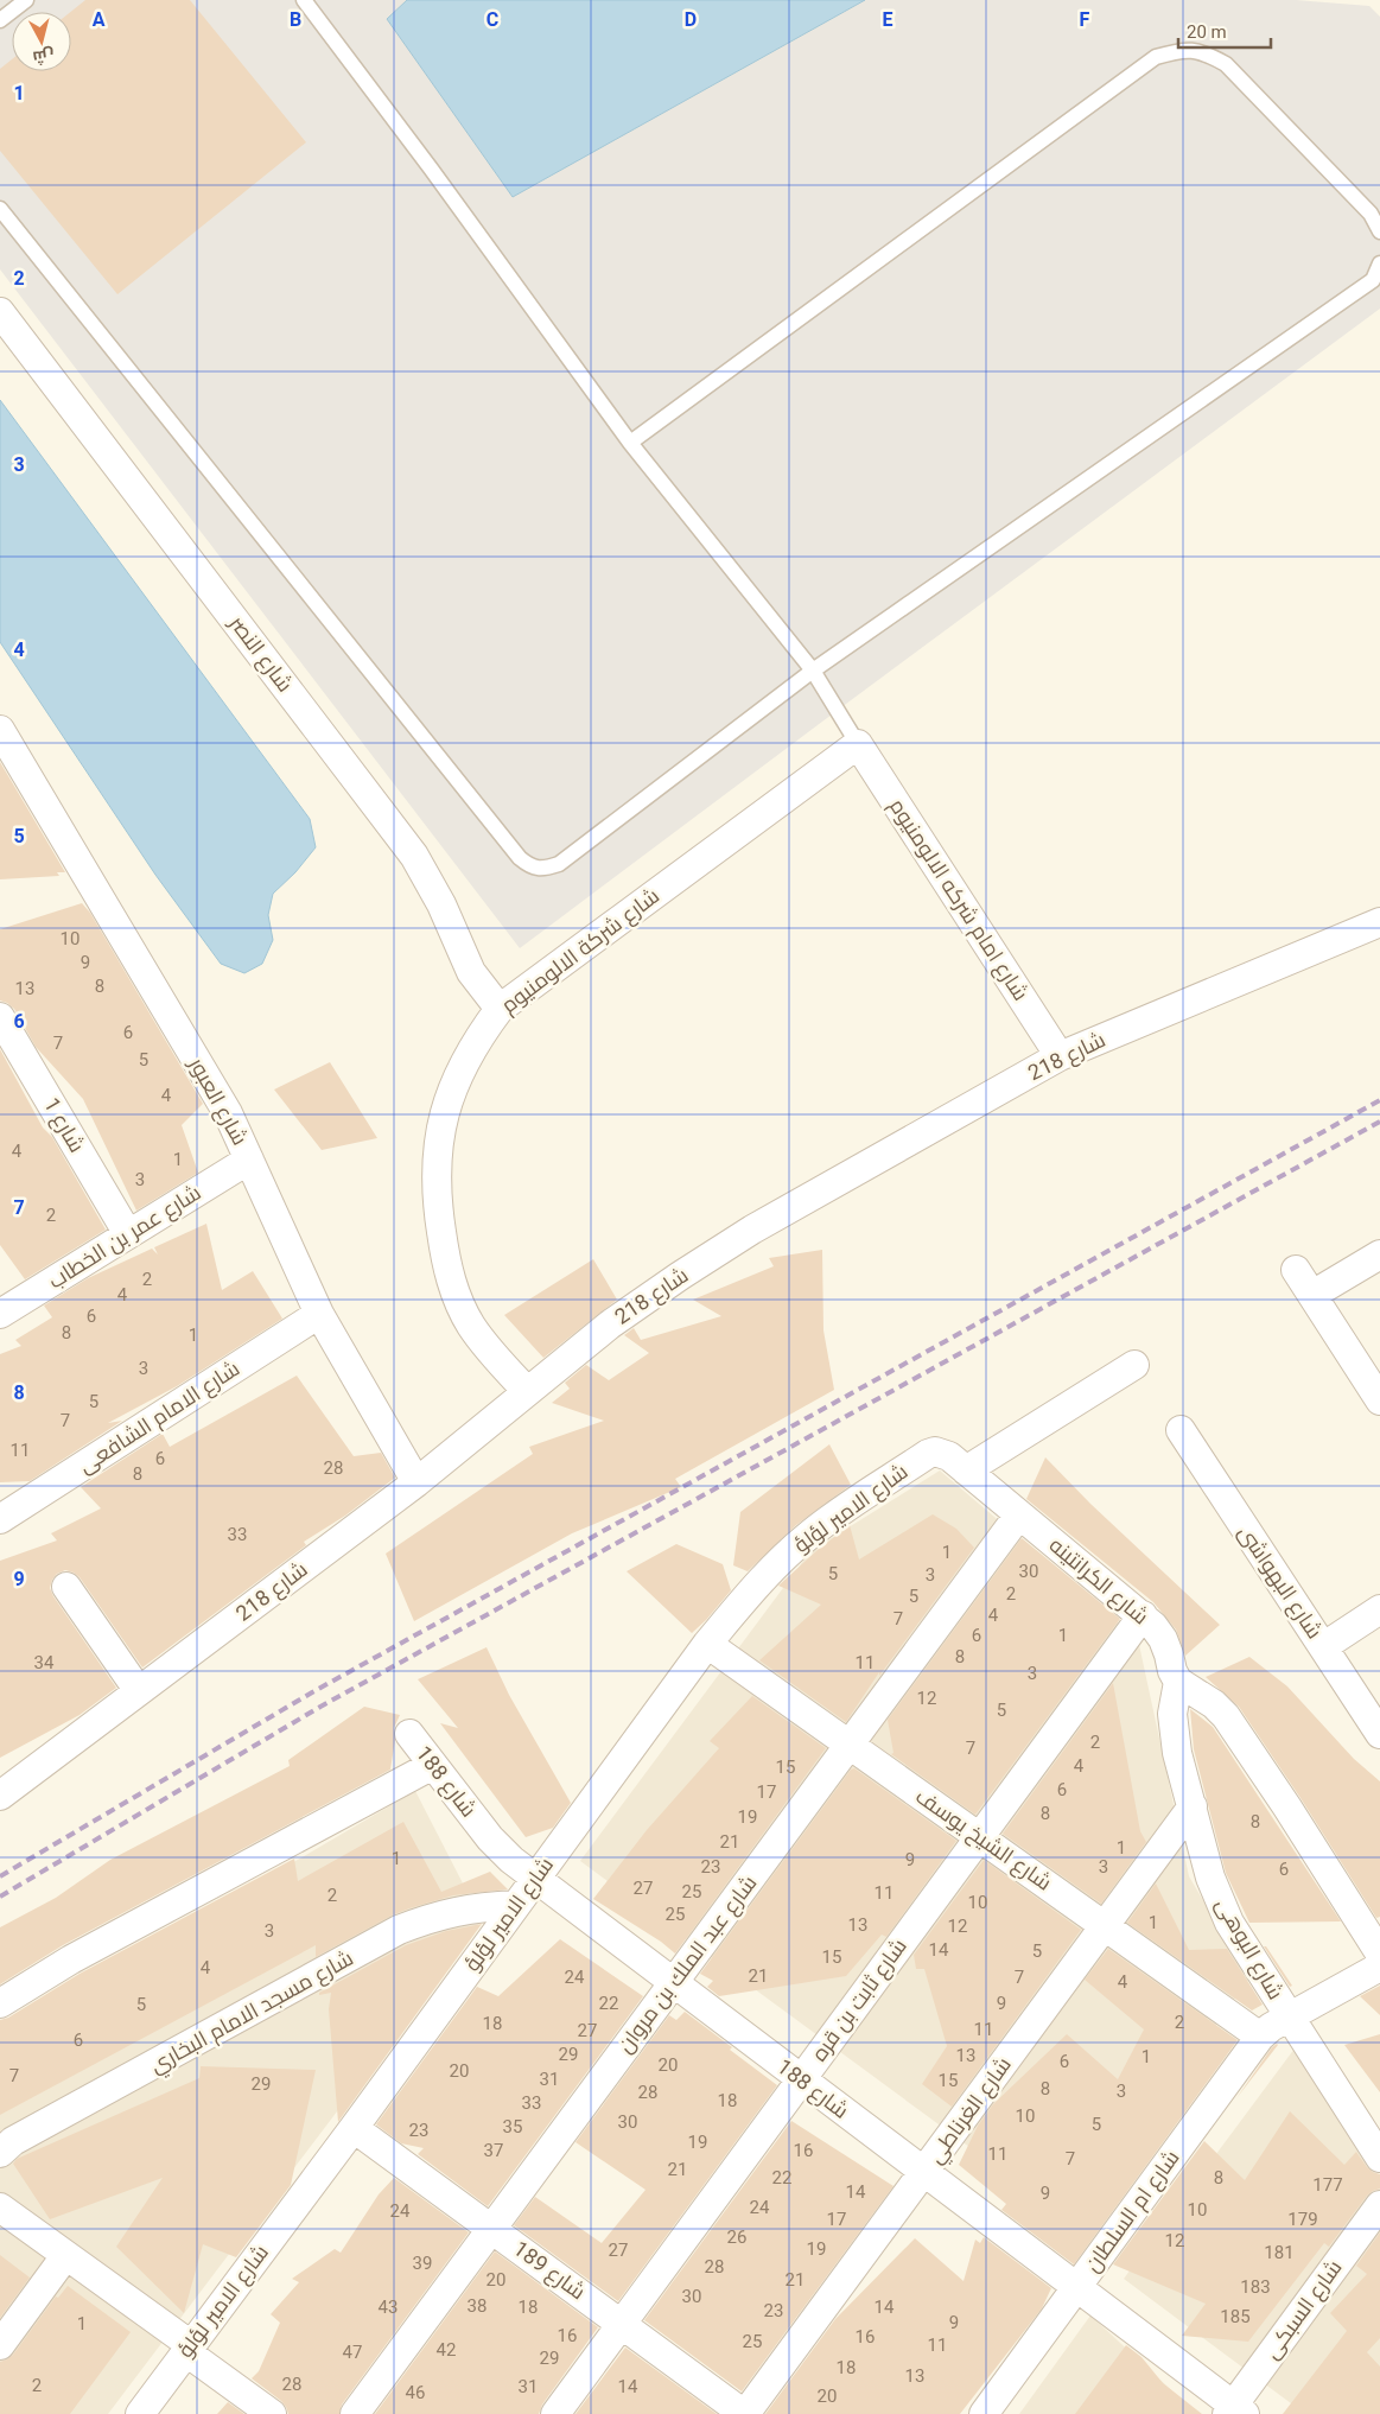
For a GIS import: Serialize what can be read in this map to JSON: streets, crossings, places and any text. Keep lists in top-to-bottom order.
{
  "streets": {
    "street": [
      "شارع النصر",
      "شارع امام شركه الالومنيوم",
      "شارع شركة الالومنيوم",
      "شارع 218",
      "شارع العبور",
      "شارع 1",
      "شارع عمر بن الخطاب",
      "شارع الامام الشافعى",
      "شارع الامير لؤلؤ",
      "شارع الكرانتينه",
      "شارع البهواشى",
      "شارع 188",
      "شارع الشيخ يوسف",
      "شارع البوهى",
      "شارع عبد الملك بن مروان",
      "شارع ثابت بن قره",
      "شارع مسجد الامام البخاري",
      "شارع الغرناطي",
      "شارع ام السلطان",
      "شارع 189",
      "شارع السبكى"
    ]
  },
  "crossings": [
    ["شارع النصر", "شارع شركة الالومنيوم"],
    ["شارع امام شركه الالومنيوم", "شارع شركة الالومنيوم"],
    ["شارع امام شركه الالومنيوم", "شارع 218"],
    ["شارع شركة الالومنيوم", "شارع 218"],
    ["شارع 218", "شارع العبور"],
    ["شارع العبور", "شارع عمر بن الخطاب"],
    ["شارع العبور", "شارع الامام الشافعى"],
    ["شارع 1", "شارع عمر بن الخطاب"],
    ["شارع الامير لؤلؤ", "شارع الكرانتينه"],
    ["شارع الامير لؤلؤ", "شارع 188"],
    ["شارع الامير لؤلؤ", "شارع الشيخ يوسف"],
    ["شارع الامير لؤلؤ", "شارع مسجد الامام البخاري"],
    ["شارع الامير لؤلؤ", "شارع 189"],
    ["شارع الكرانتينه", "شارع البوهى"],
    ["شارع الكرانتينه", "شارع عبد الملك بن مروان"],
    ["شارع الكرانتينه", "شارع ثابت بن قره"],
    ["شارع 188", "شارع عبد الملك بن مروان"],
    ["شارع 188", "شارع ثابت بن قره"],
    ["شارع 188", "شارع الغرناطي"],
    ["شارع 188", "شارع ام السلطان"],
    ["شارع 188", "شارع السبكى"],
    ["شارع الشيخ يوسف", "شارع عبد الملك بن مروان"],
    ["شارع الشيخ يوسف", "شارع ثابت بن قره"],
    ["شارع الشيخ يوسف", "شارع الغرناطي"],
    ["شارع الشيخ يوسف", "شارع ام السلطان"],
    ["شارع البوهى", "شارع الغرناطي"],
    ["شارع البوهى", "شارع ام السلطان"],
    ["شارع عبد الملك بن مروان", "شارع 189"],
    ["شارع ثابت بن قره", "شارع 189"],
    ["شارع الغرناطي", "شارع 189"]
  ],
  "house_numbers": [
    "10",
    "9",
    "8",
    "13",
    "6",
    "7",
    "5",
    "4",
    "4",
    "1",
    "3",
    "2",
    "2",
    "4",
    "6",
    "8",
    "1",
    "3",
    "5",
    "7",
    "11",
    "6",
    "28",
    "8",
    "33",
    "1",
    "30",
    "5",
    "3",
    "2",
    "5",
    "4",
    "7",
    "6",
    "1",
    "8",
    "34",
    "11",
    "3",
    "12",
    "5",
    "2",
    "7",
    "4",
    "15",
    "6",
    "17",
    "8",
    "19",
    "8",
    "21",
    "1",
    "1",
    "9",
    "23",
    "3",
    "6",
    "27",
    "25",
    "11",
    "2",
    "10",
    "25",
    "1",
    "13",
    "12",
    "3",
    "14",
    "5",
    "15",
    "4",
    "21",
    "24",
    "7",
    "4",
    "22",
    "9",
    "5",
    "2",
    "18",
    "11",
    "27",
    "6",
    "29",
    "13",
    "1",
    "6",
    "20",
    "20",
    "7",
    "31",
    "15",
    "29",
    "8",
    "3",
    "28",
    "18",
    "33",
    "10",
    "30",
    "5",
    "35",
    "23",
    "19",
    "37",
    "16",
    "11",
    "7",
    "21",
    "22",
    "8",
    "177",
    "14",
    "9",
    "24",
    "10",
    "24",
    "17",
    "179",
    "26",
    "12",
    "19",
    "27",
    "181",
    "39",
    "28",
    "20",
    "21",
    "183",
    "30",
    "38",
    "43",
    "18",
    "14",
    "23",
    "185",
    "9",
    "1",
    "16",
    "16",
    "25",
    "11",
    "42",
    "47",
    "29",
    "18",
    "13",
    "28",
    "2",
    "31",
    "14",
    "46",
    "20"
  ],
  "scale_bar": "20 m",
  "north": "bottom",
  "grid": {
    "columns": [
      "A",
      "B",
      "C",
      "D",
      "E",
      "F"
    ],
    "rows": [
      "1",
      "2",
      "3",
      "4",
      "5",
      "6",
      "7",
      "8",
      "9"
    ]
  }
}
